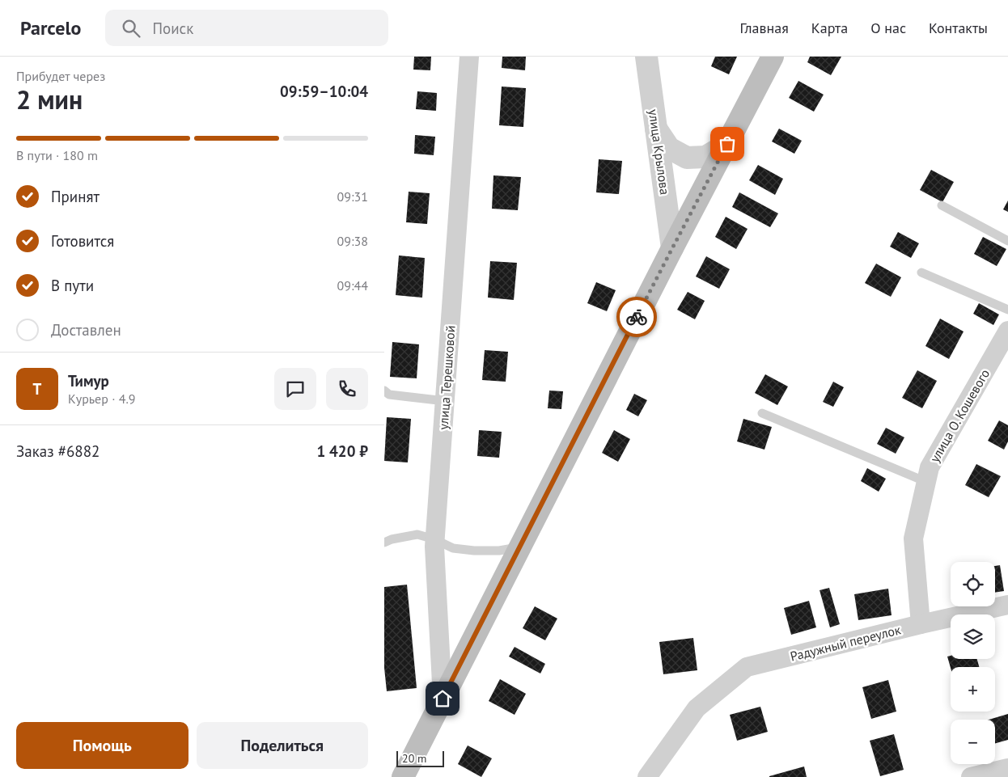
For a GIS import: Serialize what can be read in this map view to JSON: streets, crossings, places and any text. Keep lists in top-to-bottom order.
{
  "streets": {
    "main road": ["улица Терешковой"],
    "street": ["улица Крылова", "улица О. Кошевого", "Радужный переулок"]
  },
  "crossings": [
    ["улица Крылова", "улица Терешковой"],
    ["улица О. Кошевого", "Радужный переулок"]
  ],
  "scale_bar": "20 m",
  "page": {
    "header": "Parcelo",
    "search": "Поиск",
    "nav": [
      "Главная",
      "Карта",
      "О нас",
      "Контакты"
    ],
    "heading": ["2 мин", "Прибудет через", "09:59–10:04"],
    "panel": [
      "Тимур",
      "Курьер · 4.9",
      "Заказ #6882",
      "1 420 ₽"
    ],
    "bar": "В пути · 180 m",
    "list": [
      ["Принят", "09:31"],
      ["Готовится", "09:38"],
      ["В пути", "09:44"],
      "Доставлен"
    ],
    "round": "Т",
    "map_buttons": ["+", "−"],
    "buttons": ["Помощь", "Поделиться"],
    "scale": "20 m"
  }
}
